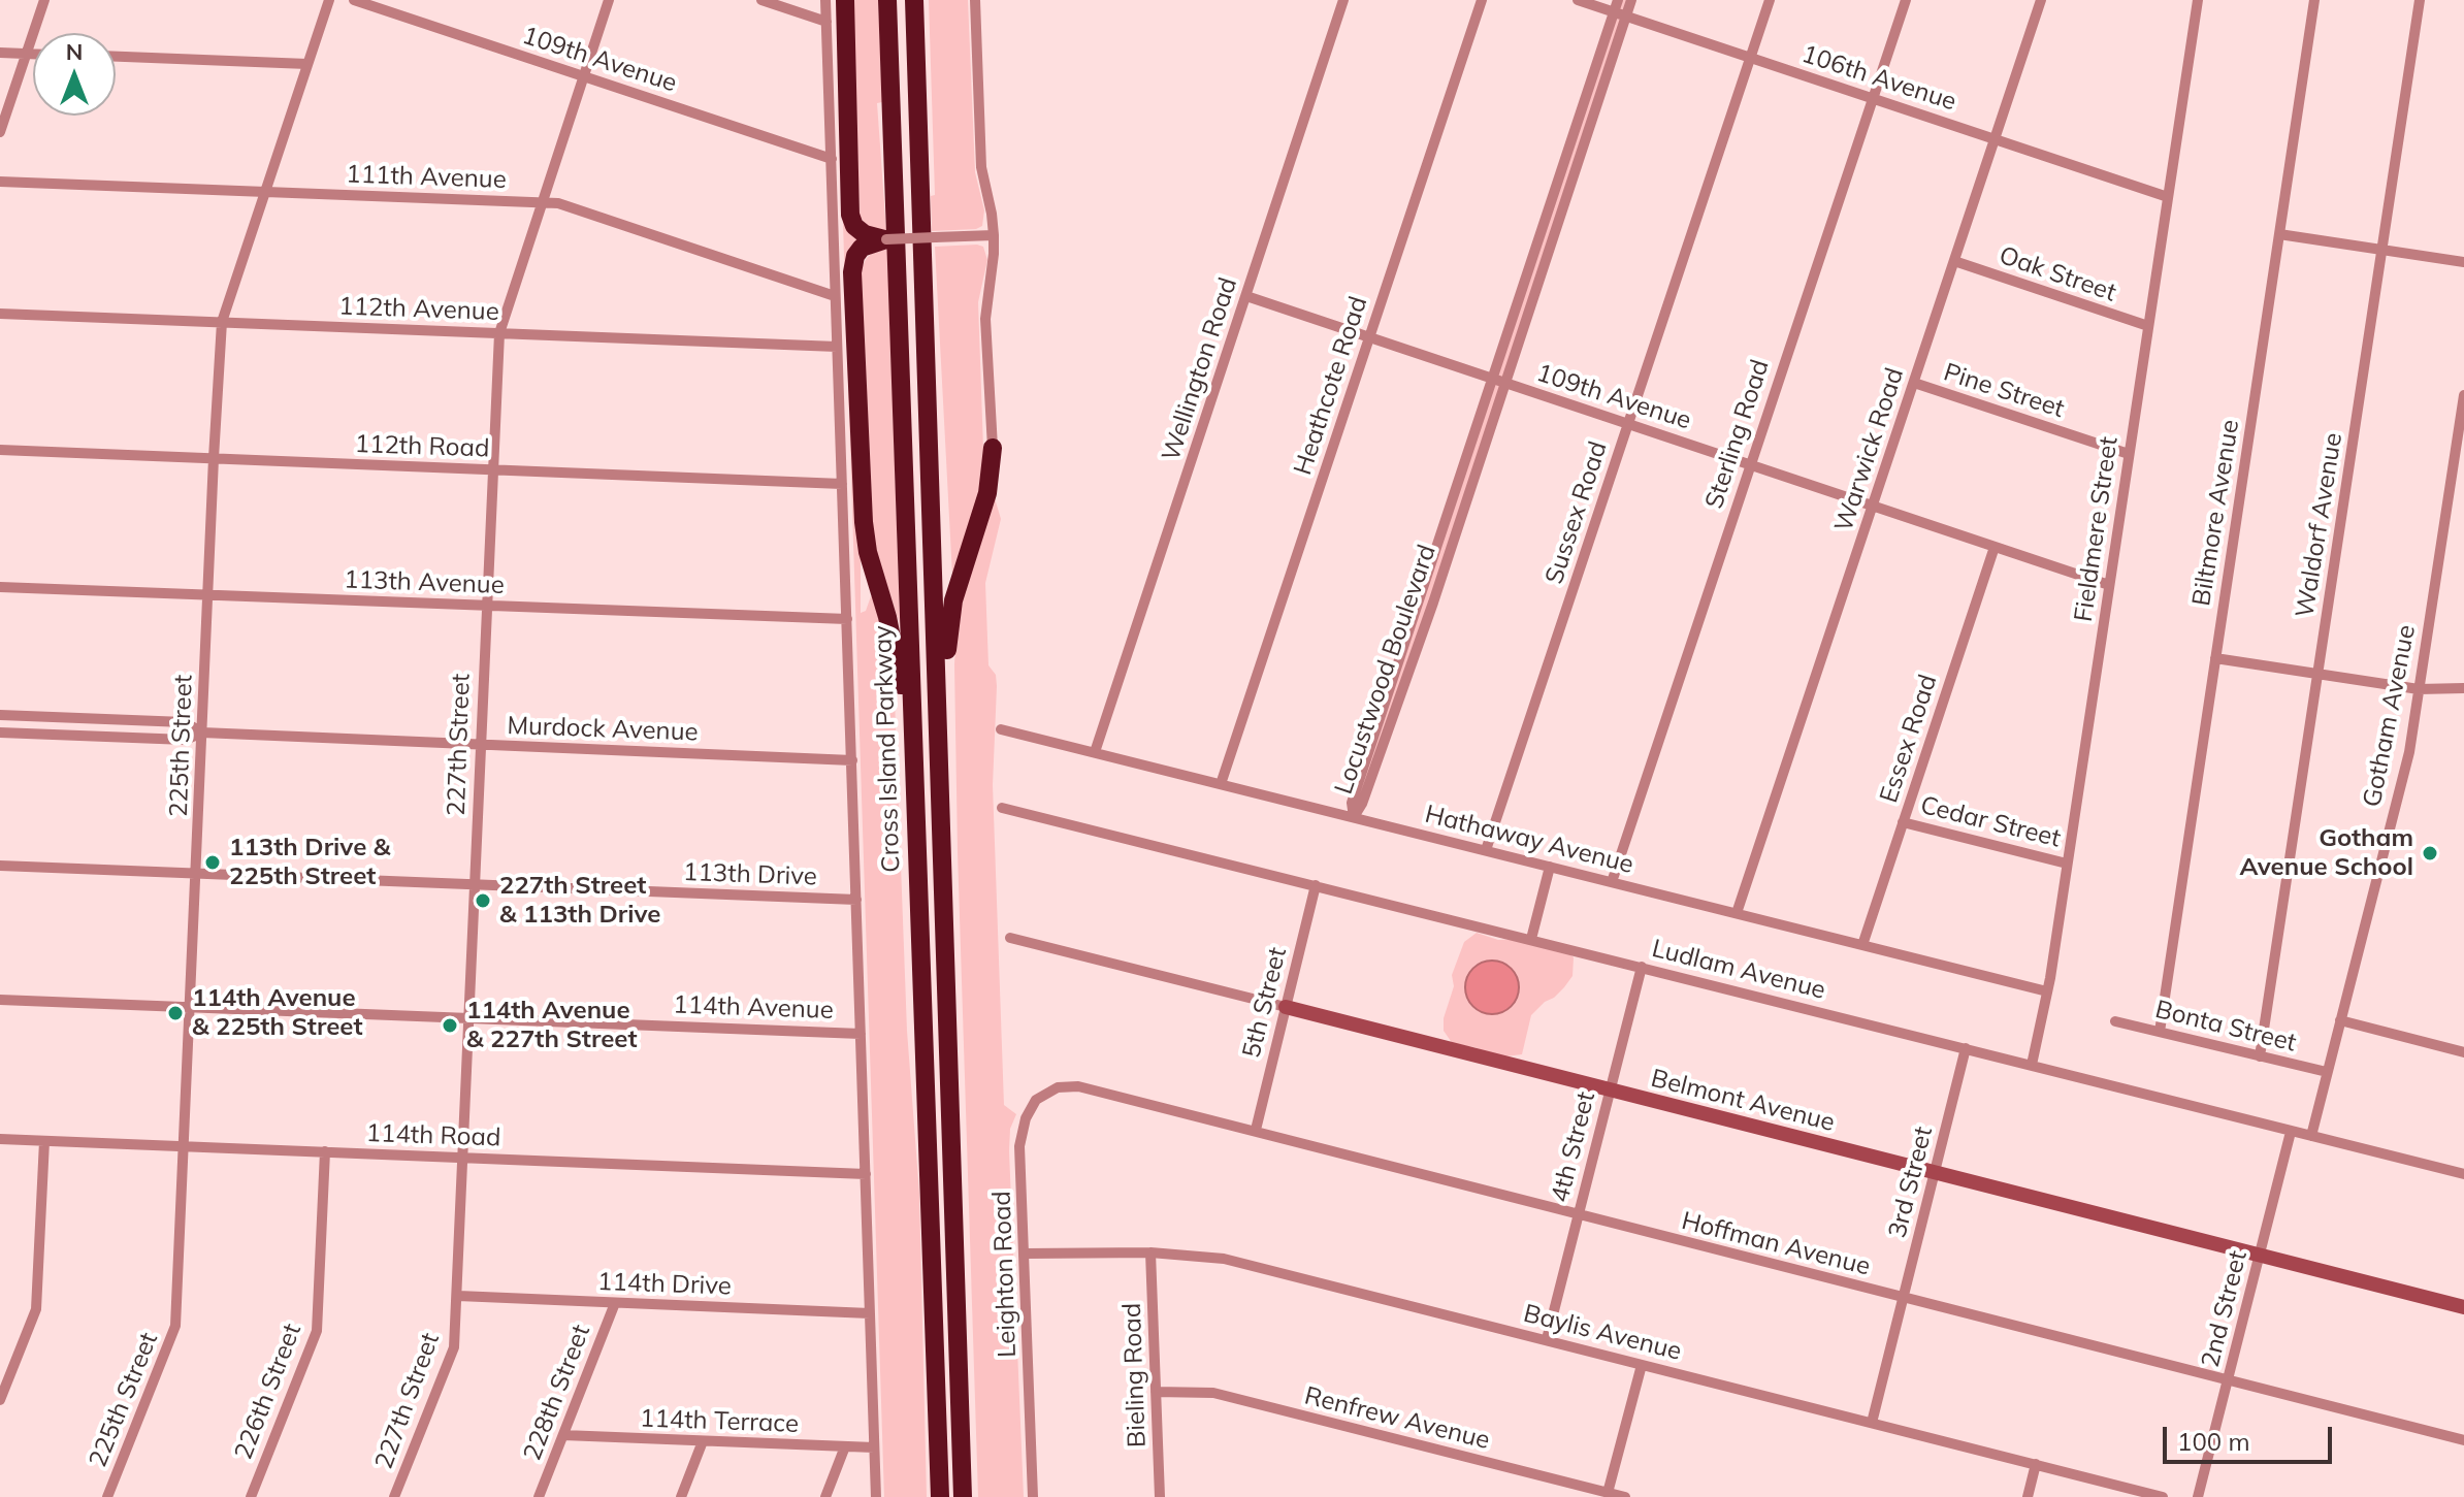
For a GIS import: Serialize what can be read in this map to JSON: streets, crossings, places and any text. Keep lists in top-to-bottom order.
{
  "streets": {
    "highway": ["Cross Island Parkway"],
    "street": [
      "109th Avenue",
      "106th Avenue",
      "111th Avenue",
      "Oak Street",
      "112th Avenue",
      "Wellington Road",
      "Heathcote Road",
      "Pine Street",
      "Sterling Road",
      "112th Road",
      "Warwick Road",
      "Sussex Road",
      "Biltmore Avenue",
      "Waldorf Avenue",
      "Fieldmere Street",
      "113th Avenue",
      "Locustwood Boulevard",
      "Gotham Avenue",
      "Murdock Avenue",
      "Essex Road",
      "227th Street",
      "225th Street",
      "Cedar Street",
      "Hathaway Avenue",
      "113th Drive",
      "Ludlam Avenue",
      "5th Street",
      "114th Avenue",
      "Bonta Street",
      "Belmont Avenue",
      "114th Road",
      "4th Street",
      "3rd Street",
      "Hoffman Avenue",
      "Leighton Road",
      "114th Drive",
      "2nd Street",
      "Baylis Avenue",
      "Bieling Road",
      "226th Street",
      "228th Street",
      "Renfrew Avenue",
      "114th Terrace"
    ]
  },
  "crossings": [
    ["109th Avenue", "Wellington Road"],
    ["109th Avenue", "Heathcote Road"],
    ["109th Avenue", "Sterling Road"],
    ["109th Avenue", "Warwick Road"],
    ["109th Avenue", "Sussex Road"],
    ["109th Avenue", "Fieldmere Street"],
    ["109th Avenue", "Locustwood Boulevard"],
    ["109th Avenue", "Essex Road"],
    ["109th Avenue", "227th Street"],
    ["109th Avenue", "Cross Island Parkway"],
    ["106th Avenue", "Sterling Road"],
    ["106th Avenue", "Warwick Road"],
    ["106th Avenue", "Sussex Road"],
    ["106th Avenue", "Fieldmere Street"],
    ["106th Avenue", "Locustwood Boulevard"],
    ["111th Avenue", "227th Street"],
    ["111th Avenue", "225th Street"],
    ["111th Avenue", "Cross Island Parkway"],
    ["Oak Street", "Warwick Road"],
    ["Oak Street", "Fieldmere Street"],
    ["112th Avenue", "227th Street"],
    ["112th Avenue", "225th Street"],
    ["112th Avenue", "Cross Island Parkway"],
    ["Wellington Road", "Hathaway Avenue"],
    ["Heathcote Road", "Hathaway Avenue"],
    ["Pine Street", "Warwick Road"],
    ["Pine Street", "Fieldmere Street"],
    ["Sterling Road", "Hathaway Avenue"],
    ["112th Road", "227th Street"],
    ["112th Road", "225th Street"],
    ["112th Road", "Cross Island Parkway"],
    ["Warwick Road", "Hathaway Avenue"],
    ["Sussex Road", "Hathaway Avenue"],
    ["Biltmore Avenue", "Bonta Street"],
    ["Waldorf Avenue", "Bonta Street"],
    ["Fieldmere Street", "Cedar Street"],
    ["Fieldmere Street", "Hathaway Avenue"],
    ["Fieldmere Street", "Ludlam Avenue"],
    ["113th Avenue", "227th Street"],
    ["113th Avenue", "225th Street"],
    ["113th Avenue", "Cross Island Parkway"],
    ["Locustwood Boulevard", "Hathaway Avenue"],
    ["Gotham Avenue", "Ludlam Avenue"],
    ["Gotham Avenue", "Bonta Street"],
    ["Murdock Avenue", "227th Street"],
    ["Murdock Avenue", "225th Street"],
    ["Murdock Avenue", "Cross Island Parkway"],
    ["Essex Road", "Cedar Street"],
    ["Essex Road", "Hathaway Avenue"],
    ["227th Street", "113th Drive"],
    ["227th Street", "114th Avenue"],
    ["227th Street", "114th Road"],
    ["227th Street", "114th Drive"],
    ["225th Street", "113th Drive"],
    ["225th Street", "114th Avenue"],
    ["225th Street", "114th Road"],
    ["Cross Island Parkway", "113th Drive"],
    ["Cross Island Parkway", "114th Avenue"],
    ["Cross Island Parkway", "114th Road"],
    ["Cross Island Parkway", "114th Drive"],
    ["Cross Island Parkway", "114th Terrace"],
    ["Ludlam Avenue", "5th Street"],
    ["Ludlam Avenue", "4th Street"],
    ["Ludlam Avenue", "3rd Street"],
    ["Ludlam Avenue", "2nd Street"],
    ["5th Street", "Belmont Avenue"],
    ["5th Street", "Hoffman Avenue"],
    ["Belmont Avenue", "4th Street"],
    ["Belmont Avenue", "3rd Street"],
    ["Belmont Avenue", "2nd Street"],
    ["114th Road", "226th Street"],
    ["4th Street", "Hoffman Avenue"],
    ["4th Street", "Baylis Avenue"],
    ["3rd Street", "Hoffman Avenue"],
    ["3rd Street", "Baylis Avenue"],
    ["Hoffman Avenue", "Leighton Road"],
    ["Hoffman Avenue", "2nd Street"],
    ["Leighton Road", "Baylis Avenue"],
    ["114th Drive", "228th Street"],
    ["Baylis Avenue", "Bieling Road"],
    ["Bieling Road", "Renfrew Avenue"],
    ["228th Street", "114th Terrace"]
  ],
  "places": [
    "Gotham Avenue School",
    "113th Drive & 225th Street",
    "227th Street & 113th Drive",
    "114th Avenue & 225th Street",
    "114th Avenue & 227th Street"
  ],
  "scale_bar": "100 m",
  "north": "top"
}
